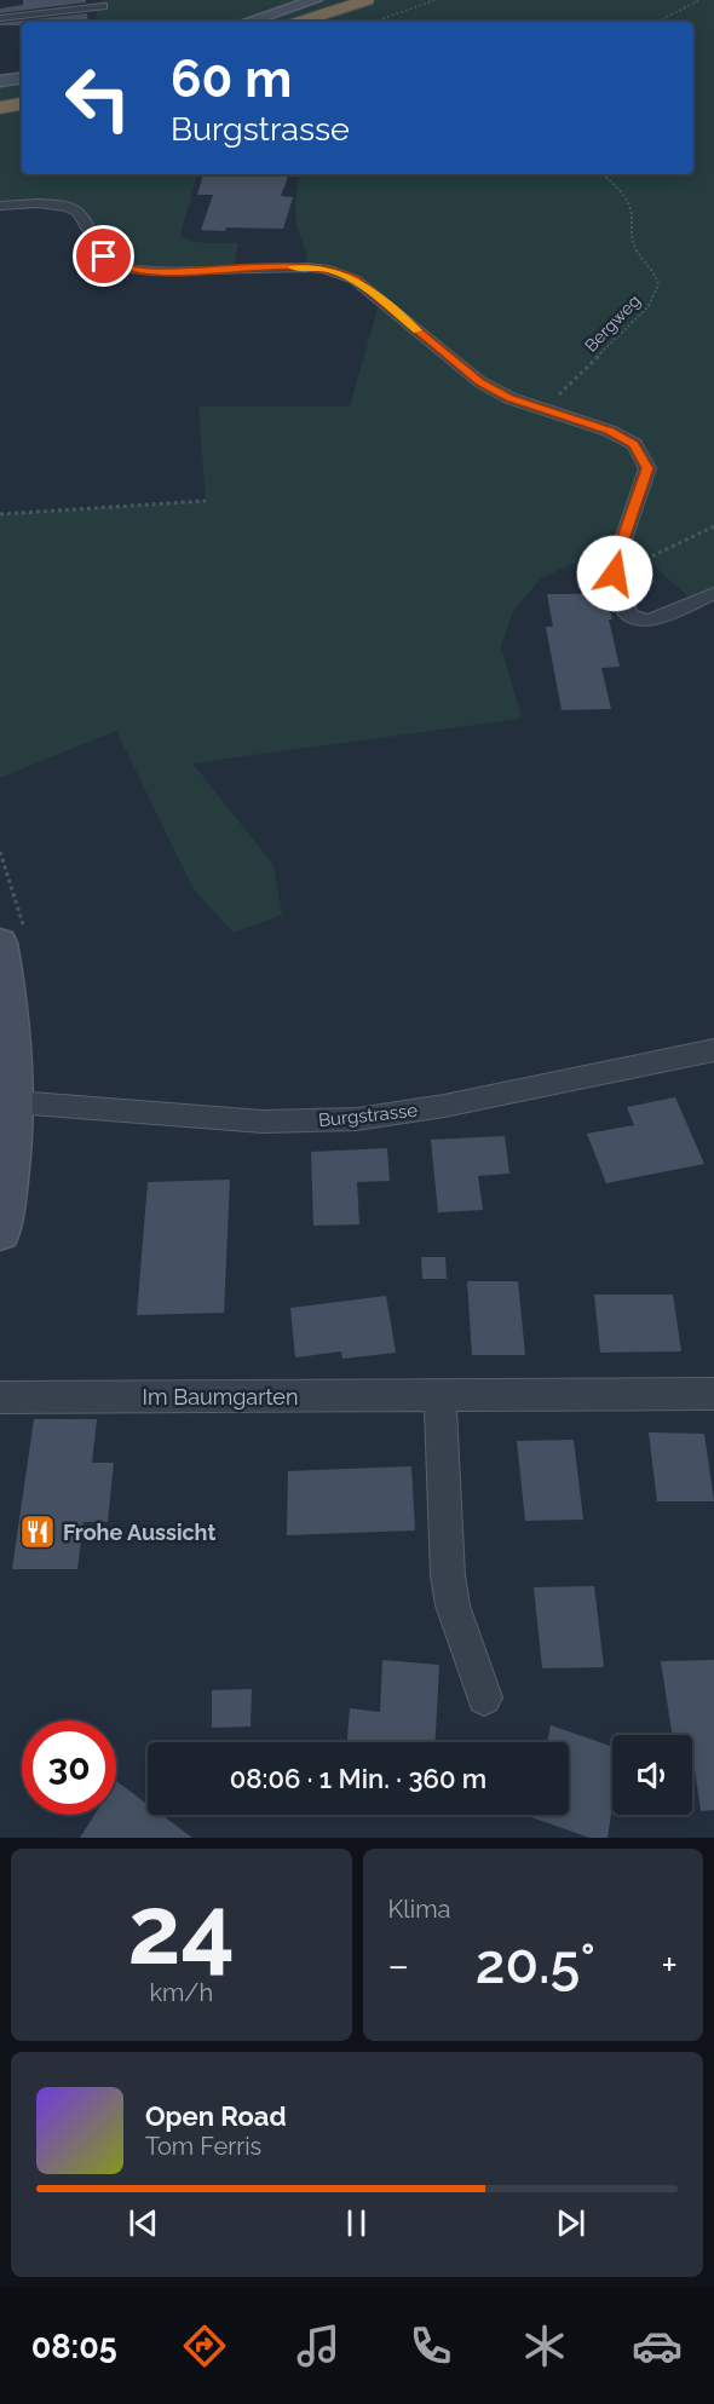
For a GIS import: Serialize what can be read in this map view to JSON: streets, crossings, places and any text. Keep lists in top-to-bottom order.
{
  "streets": {
    "street": ["Burgstrasse", "Im Baumgarten"],
    "path": ["Bergweg"]
  },
  "places": {
    "restaurant": ["Frohe Aussicht"]
  },
  "page": {
    "turn": ["60 m", "Burgstrasse"],
    "limit": "30",
    "trip": "08:06 · 1 Min. · 360 m",
    "tile": [
      ["24", "km/h"],
      "Klima"
    ],
    "heat": ["−", "20.5°", "+"],
    "song": ["Open Road", "Tom Ferris"],
    "tabs": "08:05"
  }
}
